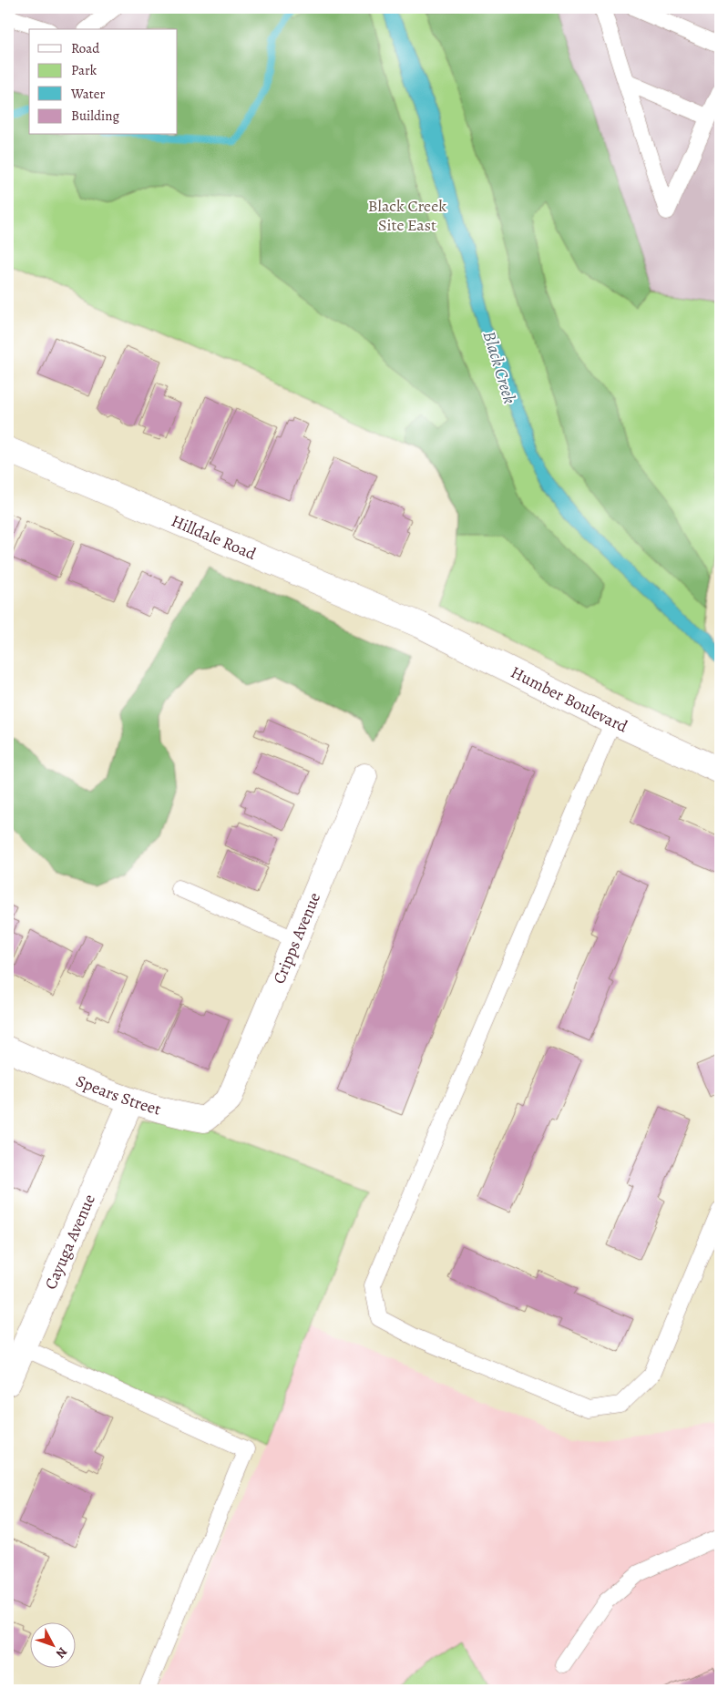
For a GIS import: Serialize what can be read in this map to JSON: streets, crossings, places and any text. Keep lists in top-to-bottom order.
{
  "streets": {
    "street": [
      "Hilldale Road",
      "Humber Boulevard",
      "Cripps Avenue",
      "Spears Street",
      "Cayuga Avenue"
    ]
  },
  "crossings": [
    ["Hilldale Road", "Humber Boulevard"],
    ["Cripps Avenue", "Spears Street"],
    ["Spears Street", "Cayuga Avenue"]
  ],
  "water": ["Black Creek"],
  "parks": ["Black Creek Site East"],
  "legend": [
    "Road",
    "Park",
    "Water",
    "Building"
  ],
  "north": "bottom right"
}
